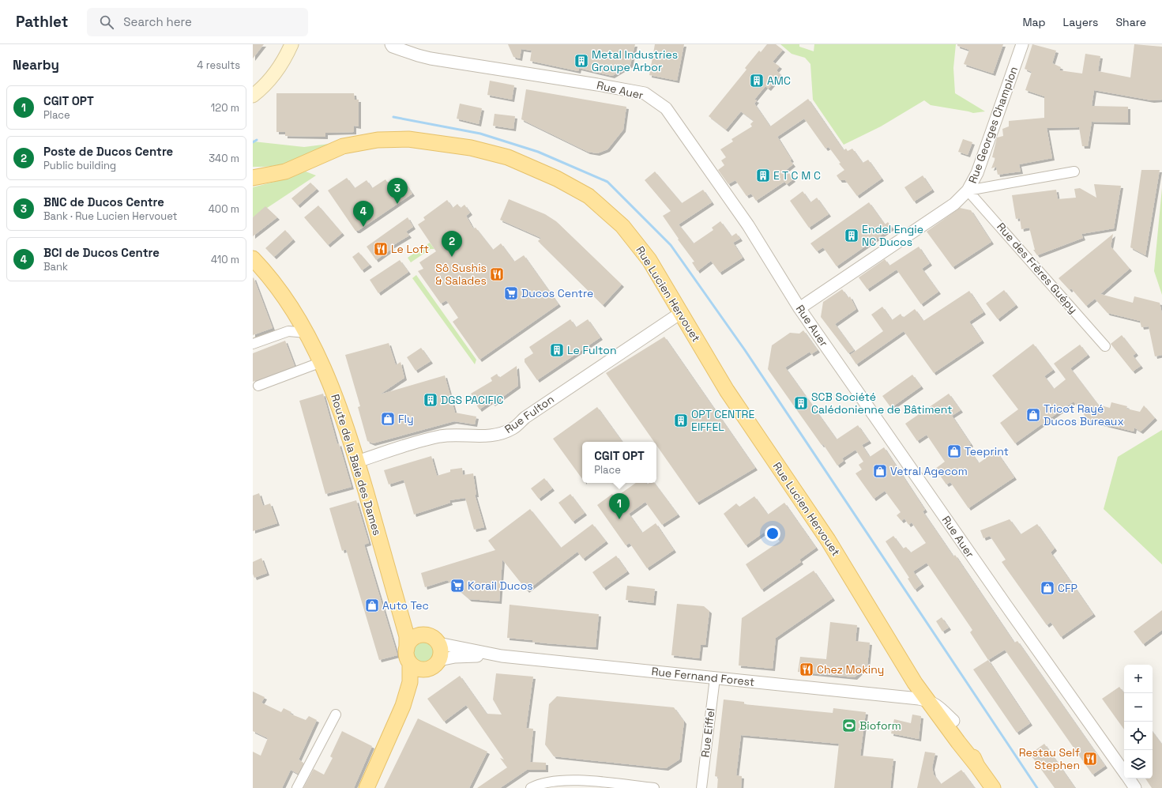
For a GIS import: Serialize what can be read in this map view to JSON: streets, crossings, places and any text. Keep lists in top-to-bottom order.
{
  "streets": {
    "main road": ["Rue Lucien Hervouet", "Route de la Baie des Dames", "Rue Fernand Forest"],
    "street": [
      "Rue Auer",
      "Rue Georges Champion",
      "Rue des Frères Guépy",
      "Rue Fulton",
      "Rue Eiffel"
    ]
  },
  "crossings": [
    ["Rue Auer", "Rue Georges Champion"],
    ["Rue Georges Champion", "Rue des Frères Guépy"],
    ["Rue Lucien Hervouet", "Rue Fulton"],
    ["Rue Lucien Hervouet", "Rue Fernand Forest"],
    ["Rue Fulton", "Route de la Baie des Dames"],
    ["Route de la Baie des Dames", "Rue Fernand Forest"],
    ["Rue Fernand Forest", "Rue Eiffel"]
  ],
  "places": {
    "building": [
      "Metal Industries Groupe Arbor",
      "AMC",
      "E T C M C",
      "Endel Engie NC Ducos",
      "Le Fulton",
      "DGS PACIFIC",
      "SCB Société Calédonienne de Bâtiment",
      "OPT CENTRE EIFFEL"
    ],
    "restaurant": [
      "Le Loft",
      "Sô Sushis & Salades",
      "Chez Mokiny",
      "Restau Self Stephen"
    ],
    "supermarket": ["Ducos Centre", "Korail Ducos"],
    "shop": [
      "Tricot Rayé Ducos Bureaux",
      "Fly",
      "Teeprint",
      "Vetral Agecom",
      "CFP",
      "Auto Tec"
    ],
    "sports": ["Bioform"]
  },
  "page": {
    "header": "Pathlet",
    "search": "Search here",
    "nav": ["Map", "Layers", "Share"],
    "heading": ["Nearby", "4 results"],
    "list": [
      {
        "mark": "1",
        "name": "CGIT OPT",
        "note": "Place",
        "value": "120 m"
      },
      {
        "mark": "2",
        "name": "Poste de Ducos Centre",
        "note": "Public building",
        "value": "340 m"
      },
      {
        "mark": "3",
        "name": "BNC de Ducos Centre",
        "note": "Bank · Rue Lucien Hervouet",
        "value": "400 m"
      },
      {
        "mark": "4",
        "name": "BCI de Ducos Centre",
        "note": "Bank",
        "value": "410 m"
      }
    ],
    "pins": [
      "3",
      "4",
      "2",
      "1"
    ],
    "popup": ["CGIT OPT", "Place"],
    "map_buttons": ["+", "−"]
  }
}
